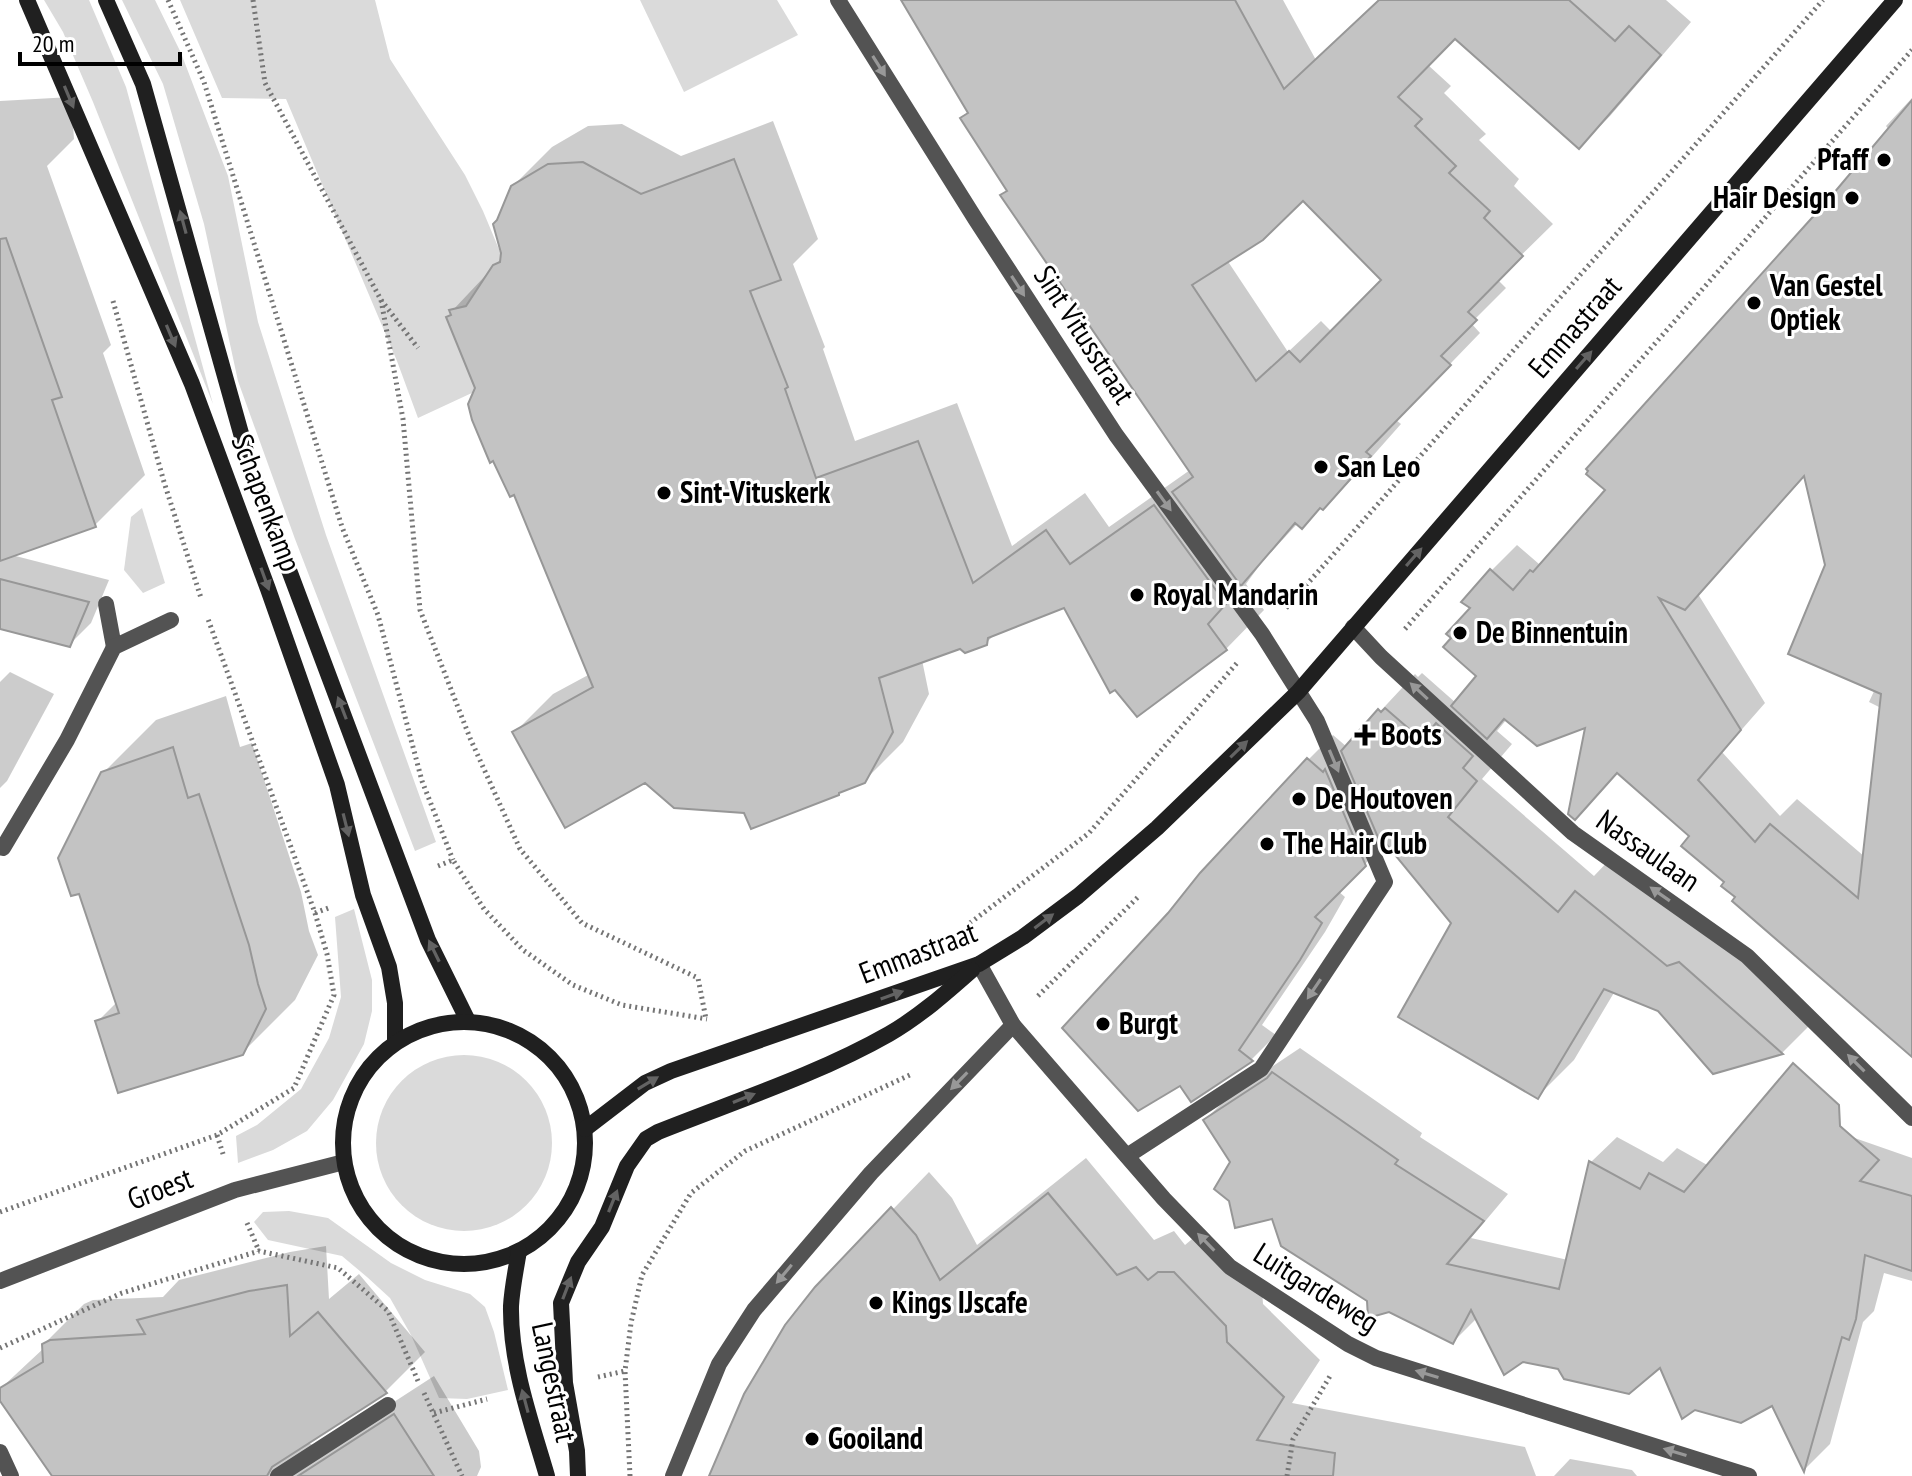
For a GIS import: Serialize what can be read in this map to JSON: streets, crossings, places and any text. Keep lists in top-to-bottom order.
{
  "streets": {
    "main road": ["Emmastraat", "Schapenkamp", "Langestraat"],
    "street": [
      "Sint Vitusstraat",
      "Nassaulaan",
      "Groest",
      "Luitgardeweg"
    ]
  },
  "crossings": [
    ["Emmastraat", "Sint Vitusstraat"],
    ["Emmastraat", "Schapenkamp"],
    ["Emmastraat", "Nassaulaan"],
    ["Emmastraat", "Groest"],
    ["Emmastraat", "Luitgardeweg"],
    ["Emmastraat", "Langestraat"],
    ["Schapenkamp", "Groest"],
    ["Schapenkamp", "Langestraat"],
    ["Groest", "Langestraat"]
  ],
  "one_way": [
    "Emmastraat",
    "Sint Vitusstraat",
    "Nassaulaan",
    "Luitgardeweg",
    "Langestraat"
  ],
  "places": {
    "other": [
      "Pfaff",
      "Hair Design",
      "Van Gestel Optiek",
      "San Leo",
      "Sint-Vituskerk",
      "Royal Mandarin",
      "De Binnentuin",
      "De Houtoven",
      "The Hair Club",
      "Burgt",
      "Kings IJscafe",
      "Gooiland"
    ],
    "health": ["Boots"]
  },
  "scale_bar": "20 m"
}
